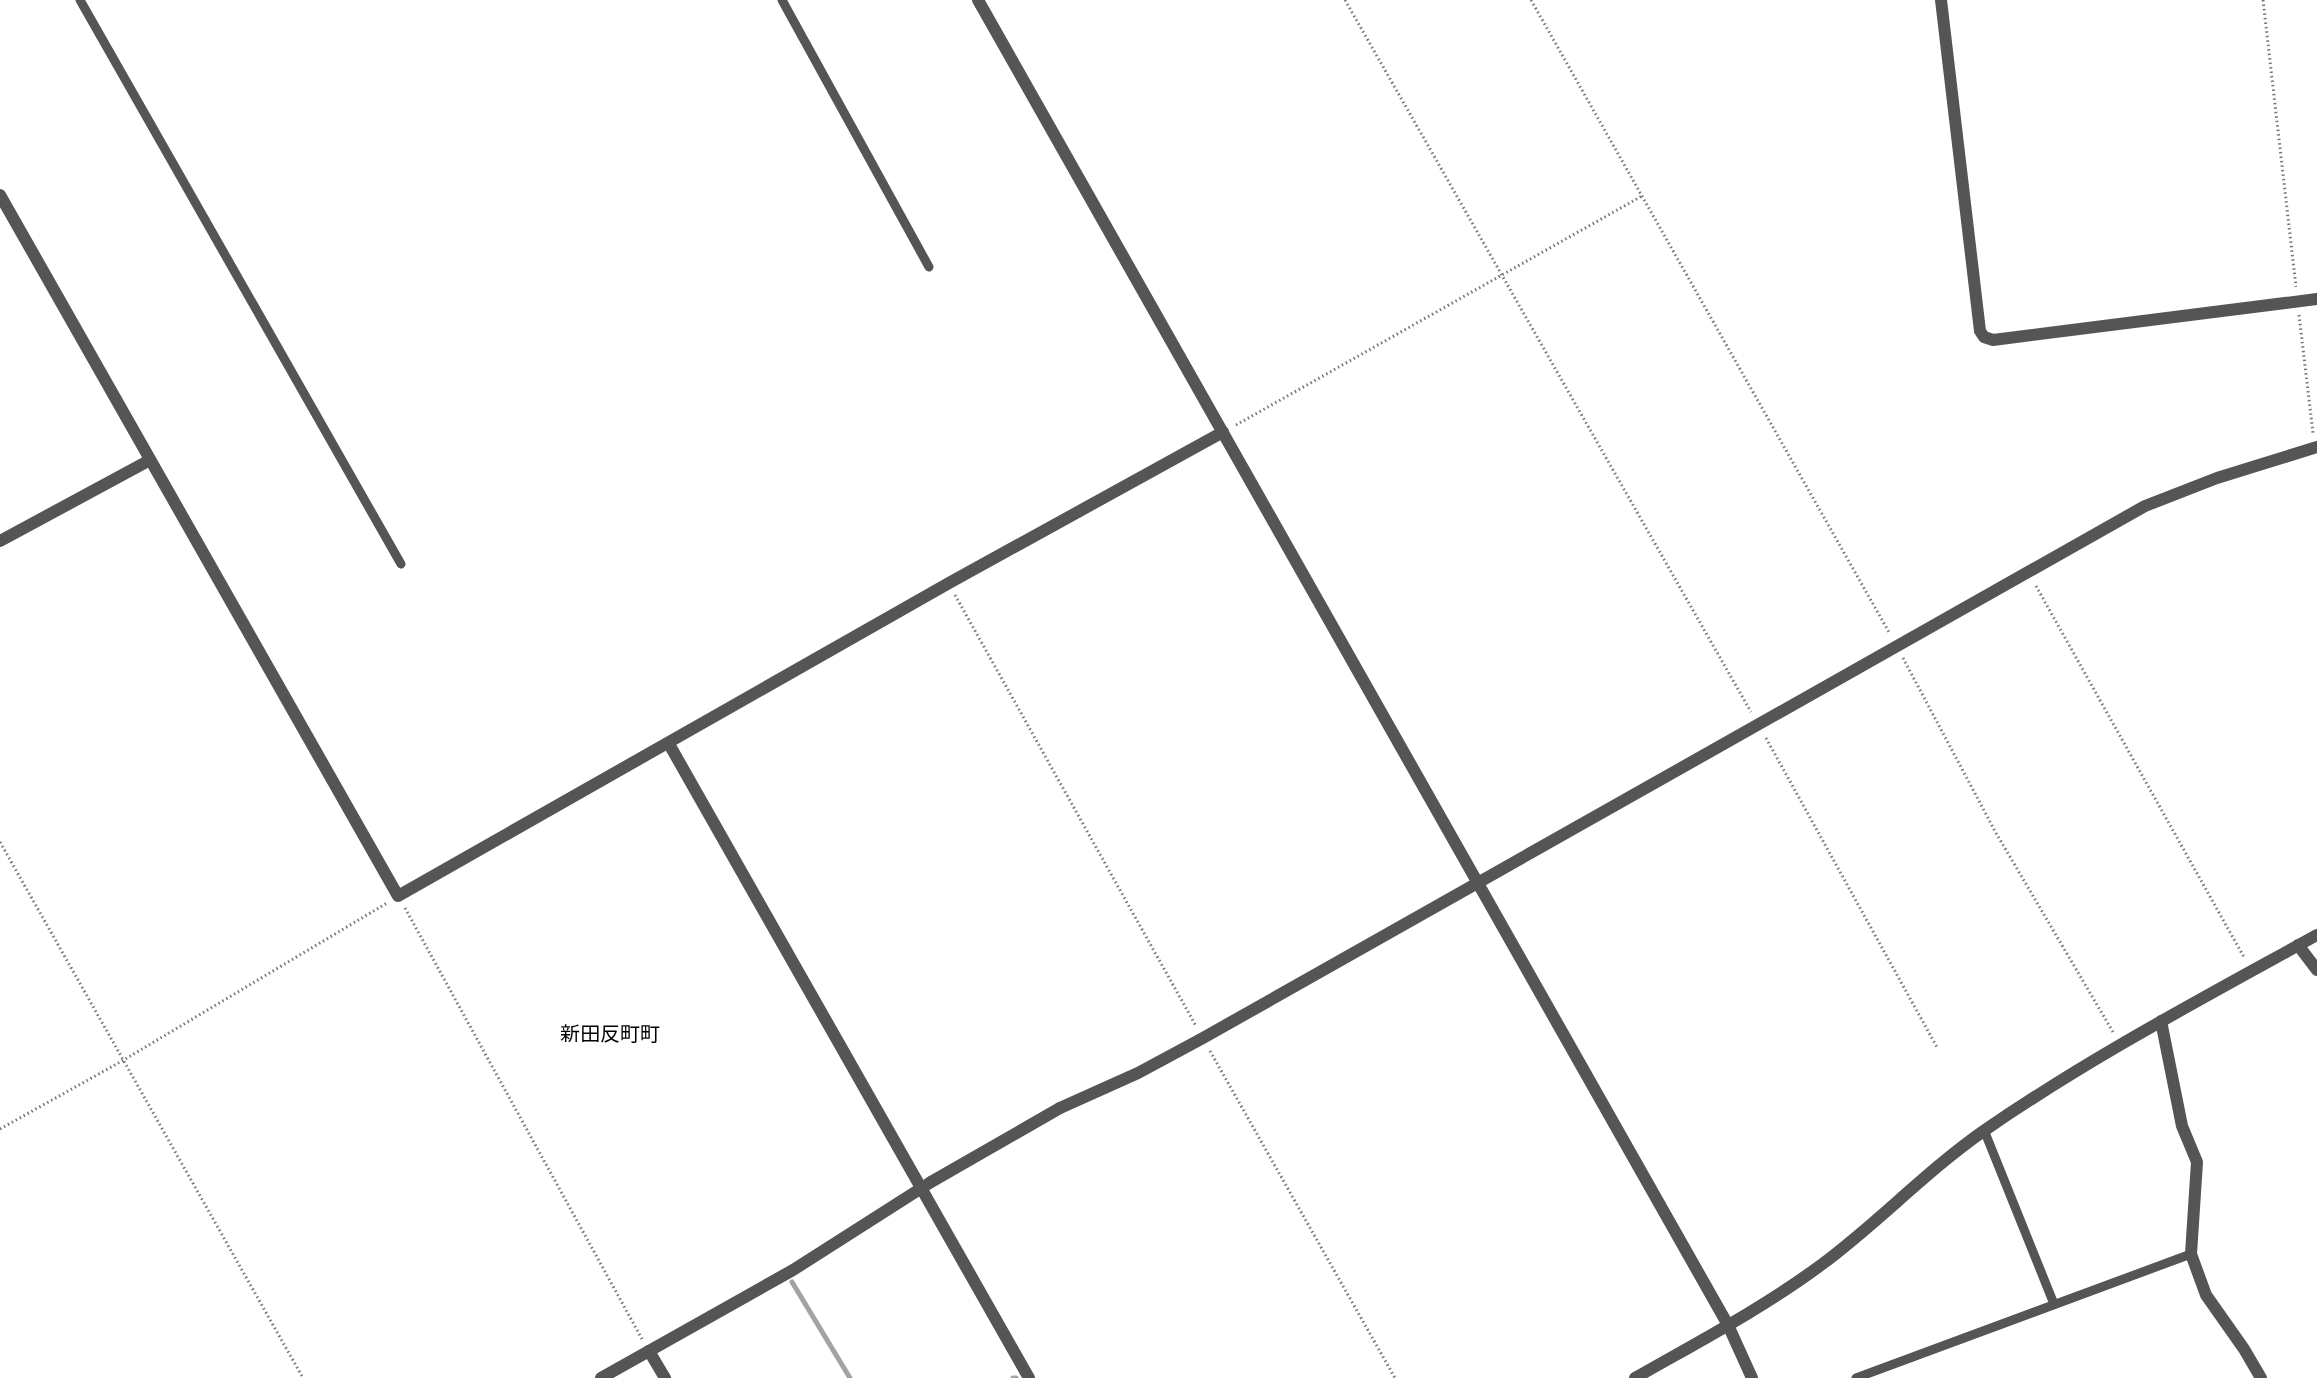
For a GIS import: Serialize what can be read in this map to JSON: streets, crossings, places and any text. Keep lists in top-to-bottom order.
{
  "districts": ["新田反町町"]
}
